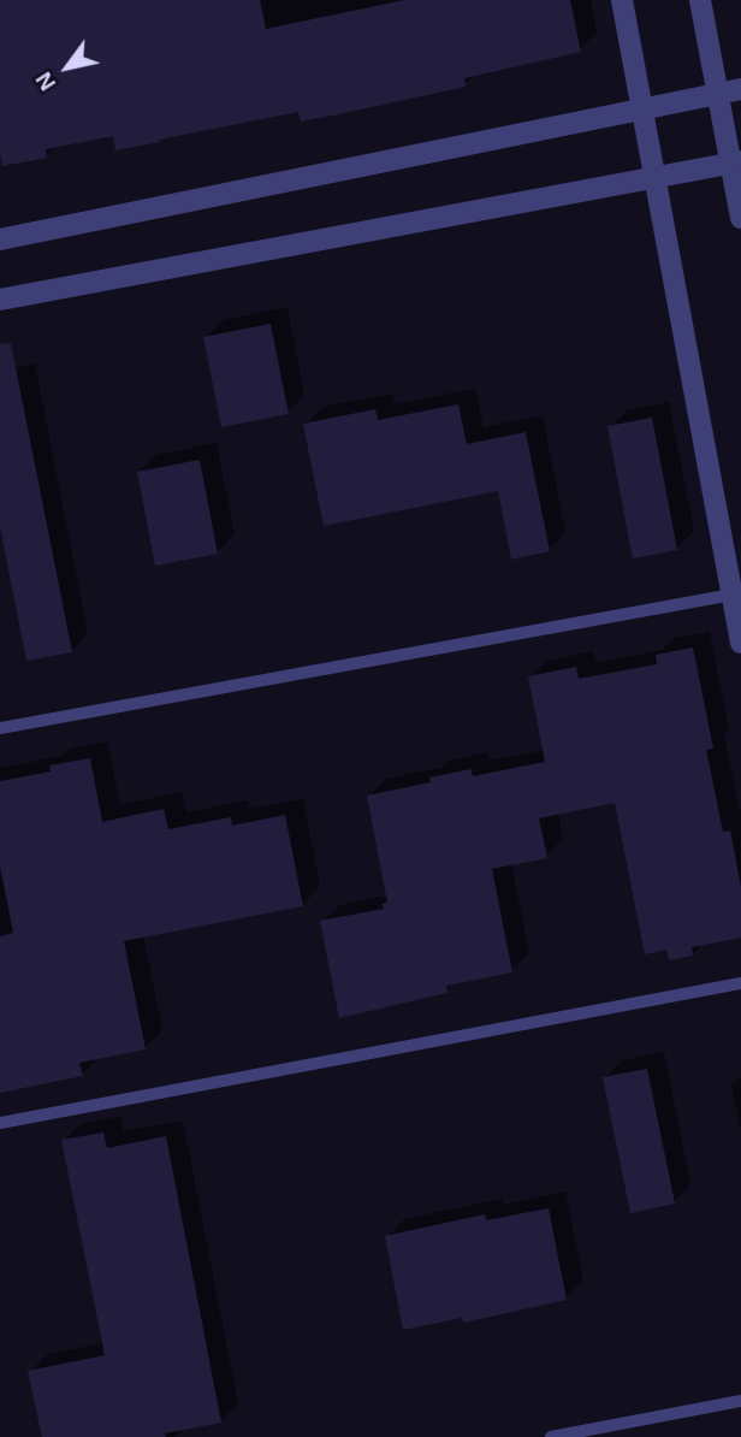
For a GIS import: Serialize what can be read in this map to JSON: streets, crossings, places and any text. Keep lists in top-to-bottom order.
{
  "north": "bottom left"
}
